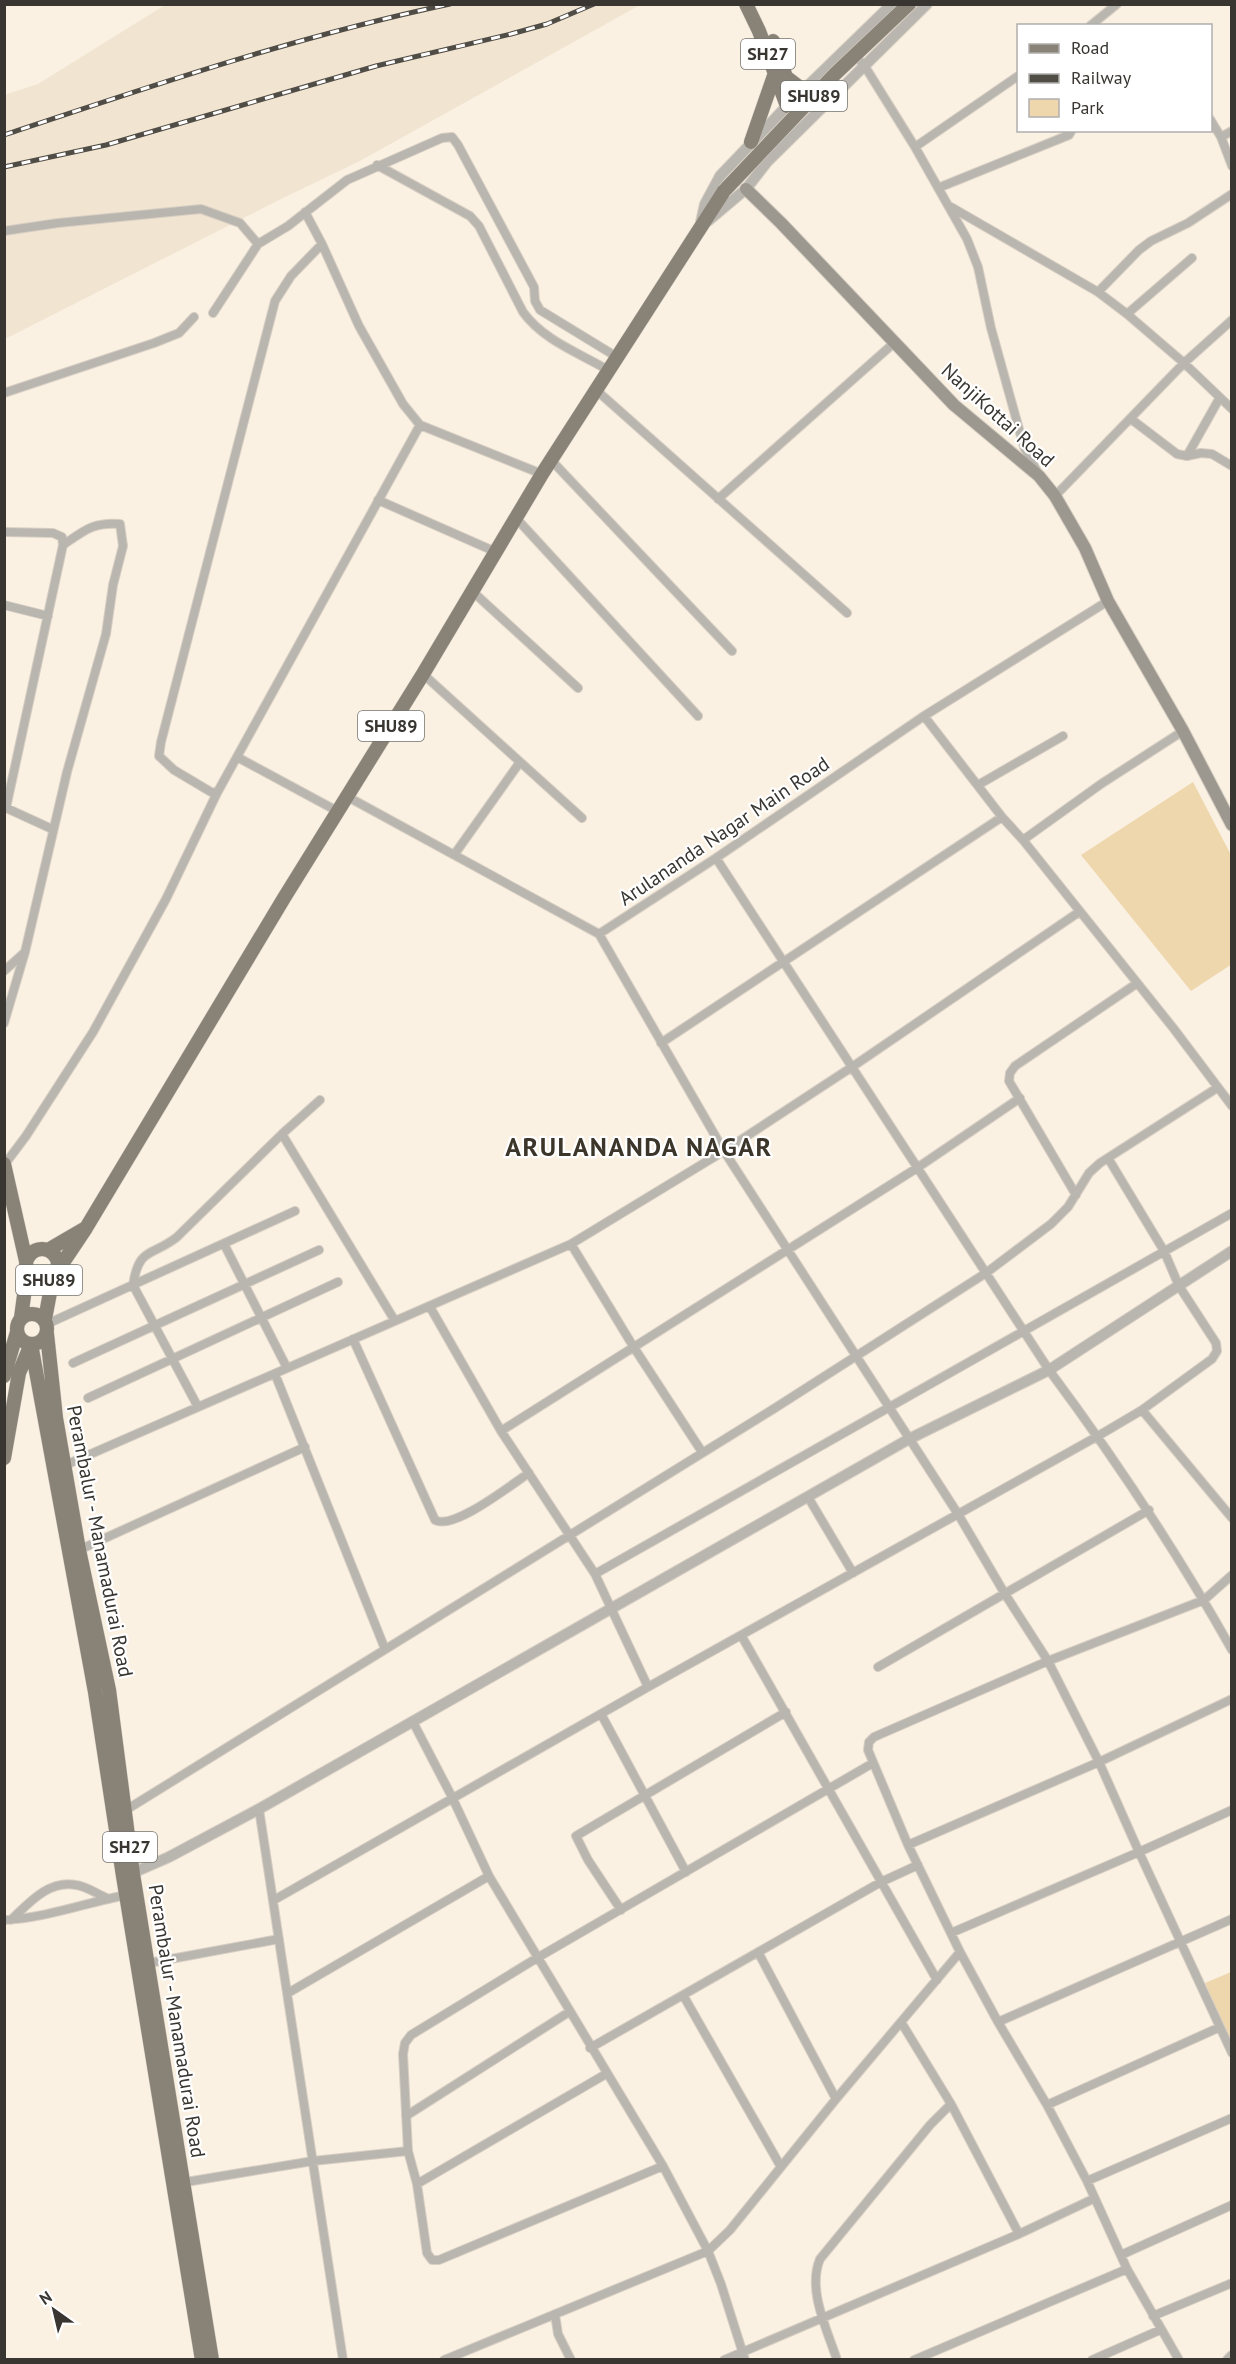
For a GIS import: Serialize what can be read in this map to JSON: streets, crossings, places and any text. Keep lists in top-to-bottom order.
{
  "streets": {
    "main road": [
      "SH27",
      "SHU89",
      "NanjiKottai Road",
      "Perambalur - Manamadurai Road"
    ],
    "street": ["Arulananda Nagar Main Road"]
  },
  "crossings": [
    ["SH27", "SHU89"],
    ["SH27", "Perambalur - Manamadurai Road"],
    ["SHU89", "Perambalur - Manamadurai Road"],
    ["NanjiKottai Road", "Arulananda Nagar Main Road"]
  ],
  "districts": ["ARULANANDA NAGAR"],
  "legend": ["Road", "Railway", "Park"],
  "north": "top left"
}
